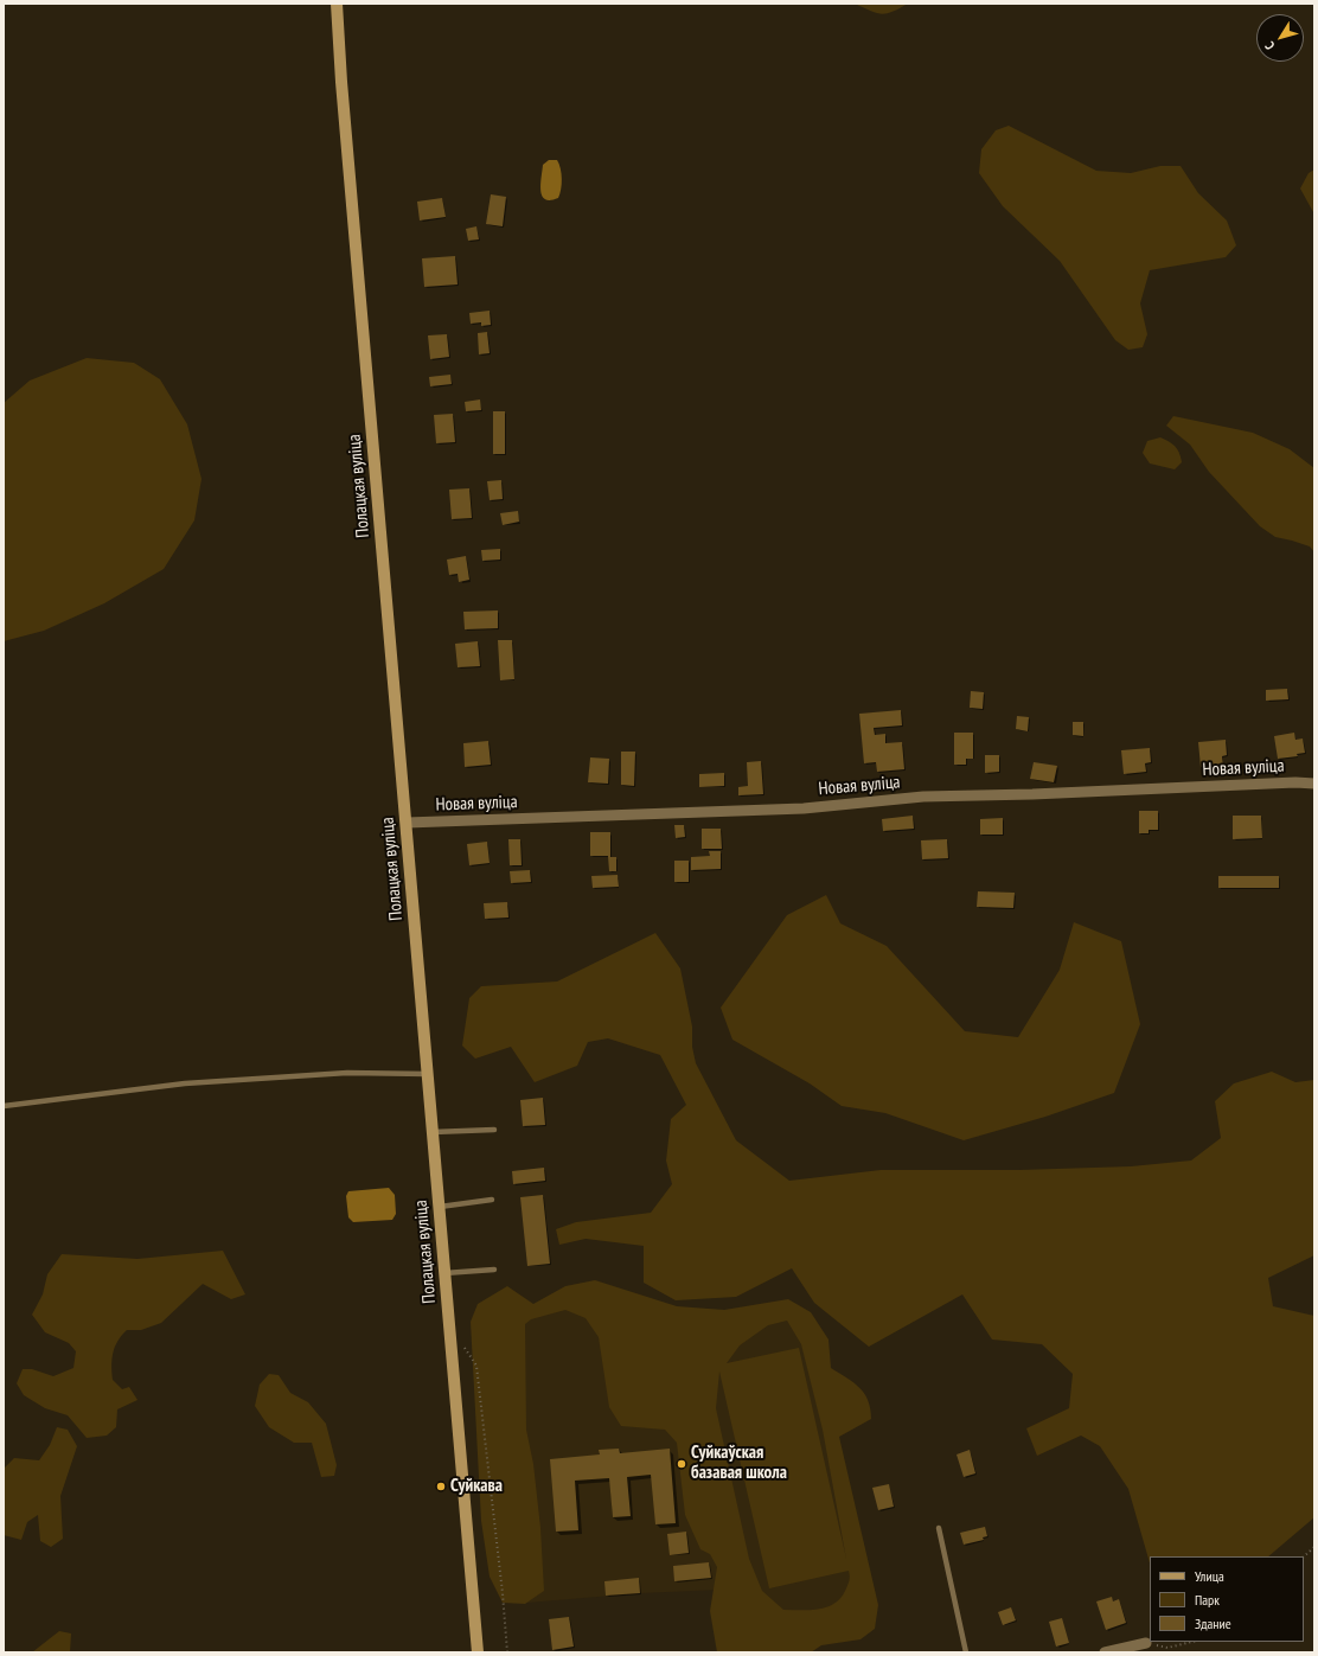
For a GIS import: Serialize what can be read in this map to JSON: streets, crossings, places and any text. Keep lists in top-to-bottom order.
{
  "streets": {
    "main road": ["Полацкая вуліца"],
    "street": ["Новая вуліца"]
  },
  "crossings": [
    ["Полацкая вуліца", "Новая вуліца"]
  ],
  "places": ["Суйкаўская базавая школа", "Суйкава"],
  "legend": ["Улица", "Парк", "Здание"],
  "north": "bottom left"
}
